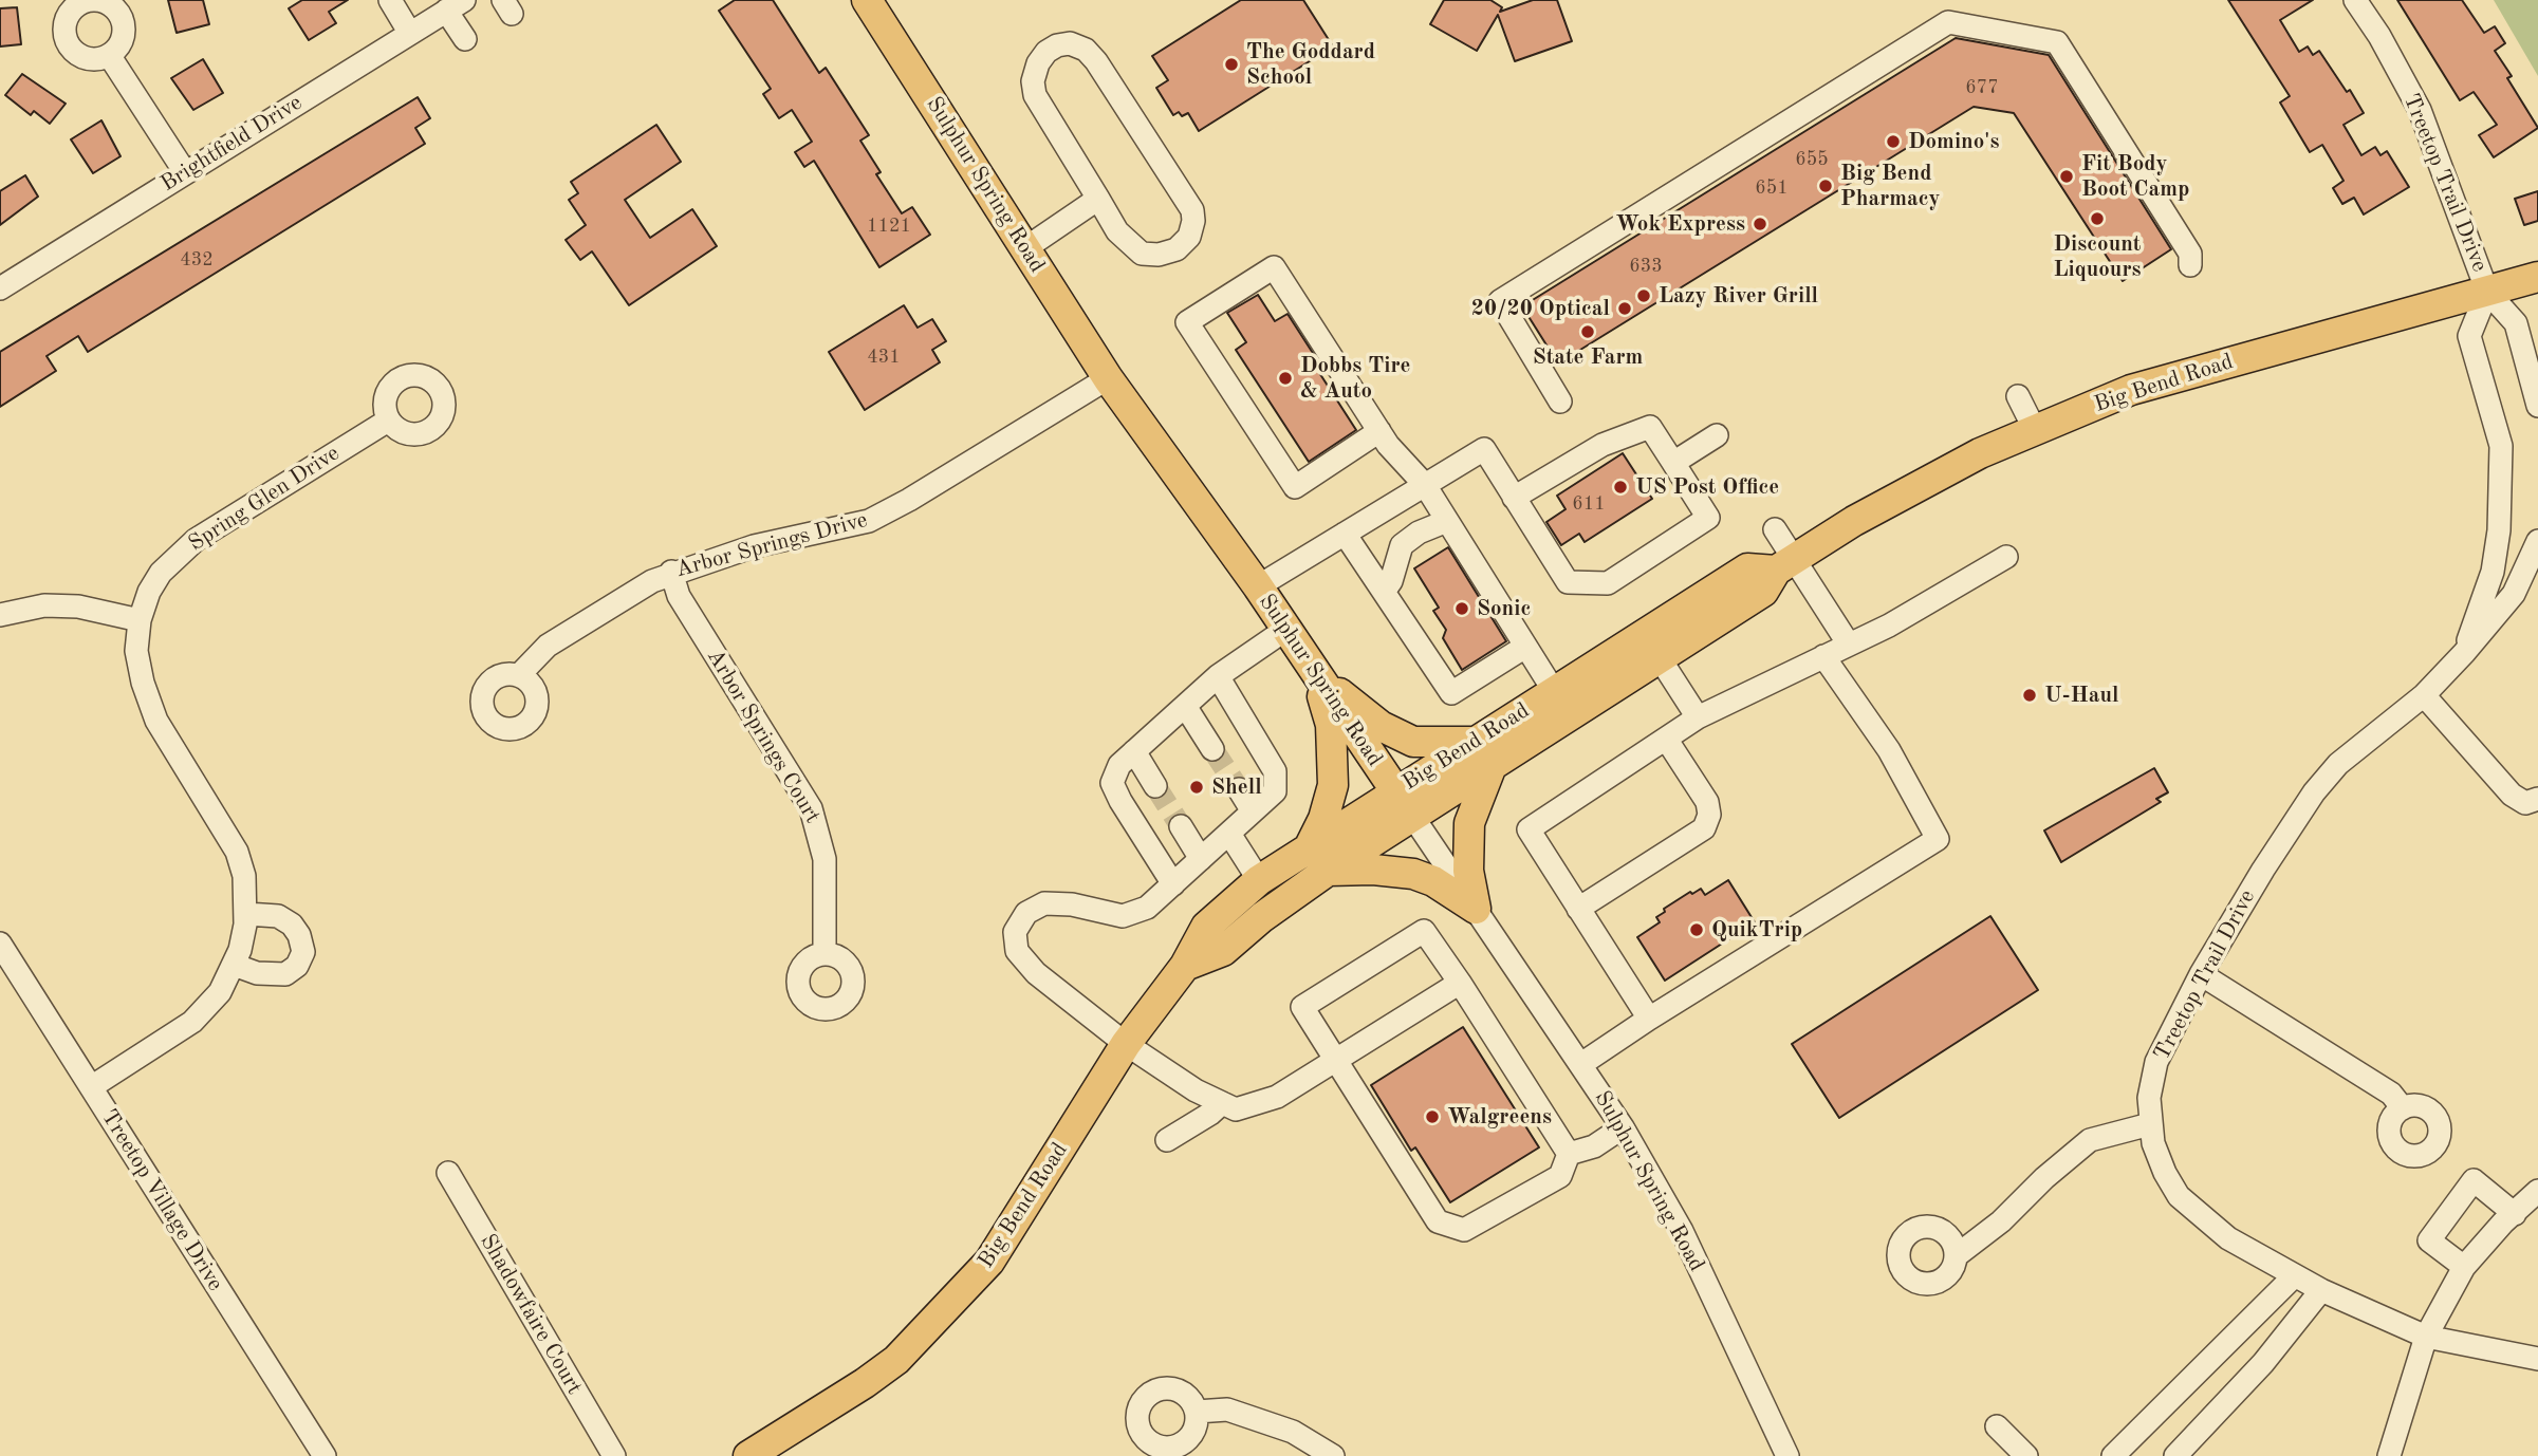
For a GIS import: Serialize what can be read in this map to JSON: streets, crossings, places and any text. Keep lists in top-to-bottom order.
{
  "streets": {
    "main road": ["Sulphur Spring Road", "Big Bend Road"],
    "street": [
      "Brightfield Drive",
      "Treetop Trail Drive",
      "Spring Glen Drive",
      "Arbor Springs Drive",
      "Arbor Springs Court",
      "Treetop Village Drive",
      "Shadowfaire Court"
    ]
  },
  "crossings": [
    ["Treetop Trail Drive", "Big Bend Road"],
    ["Sulphur Spring Road", "Big Bend Road"],
    ["Sulphur Spring Road", "Arbor Springs Drive"],
    ["Spring Glen Drive", "Treetop Village Drive"],
    ["Arbor Springs Drive", "Arbor Springs Court"]
  ],
  "places": [
    "The Goddard School",
    "Domino's",
    "Fit Body Boot Camp",
    "Big Bend Pharmacy",
    "Discount Liquours",
    "Wok Express",
    "Lazy River Grill",
    "20/20 Optical",
    "State Farm",
    "Dobbs Tire & Auto",
    "US Post Office",
    "Sonic",
    "U-Haul",
    "Shell",
    "QuikTrip",
    "Walgreens"
  ],
  "house_numbers": [
    "677",
    "655",
    "651",
    "1121",
    "432",
    "633",
    "431",
    "611"
  ]
}
